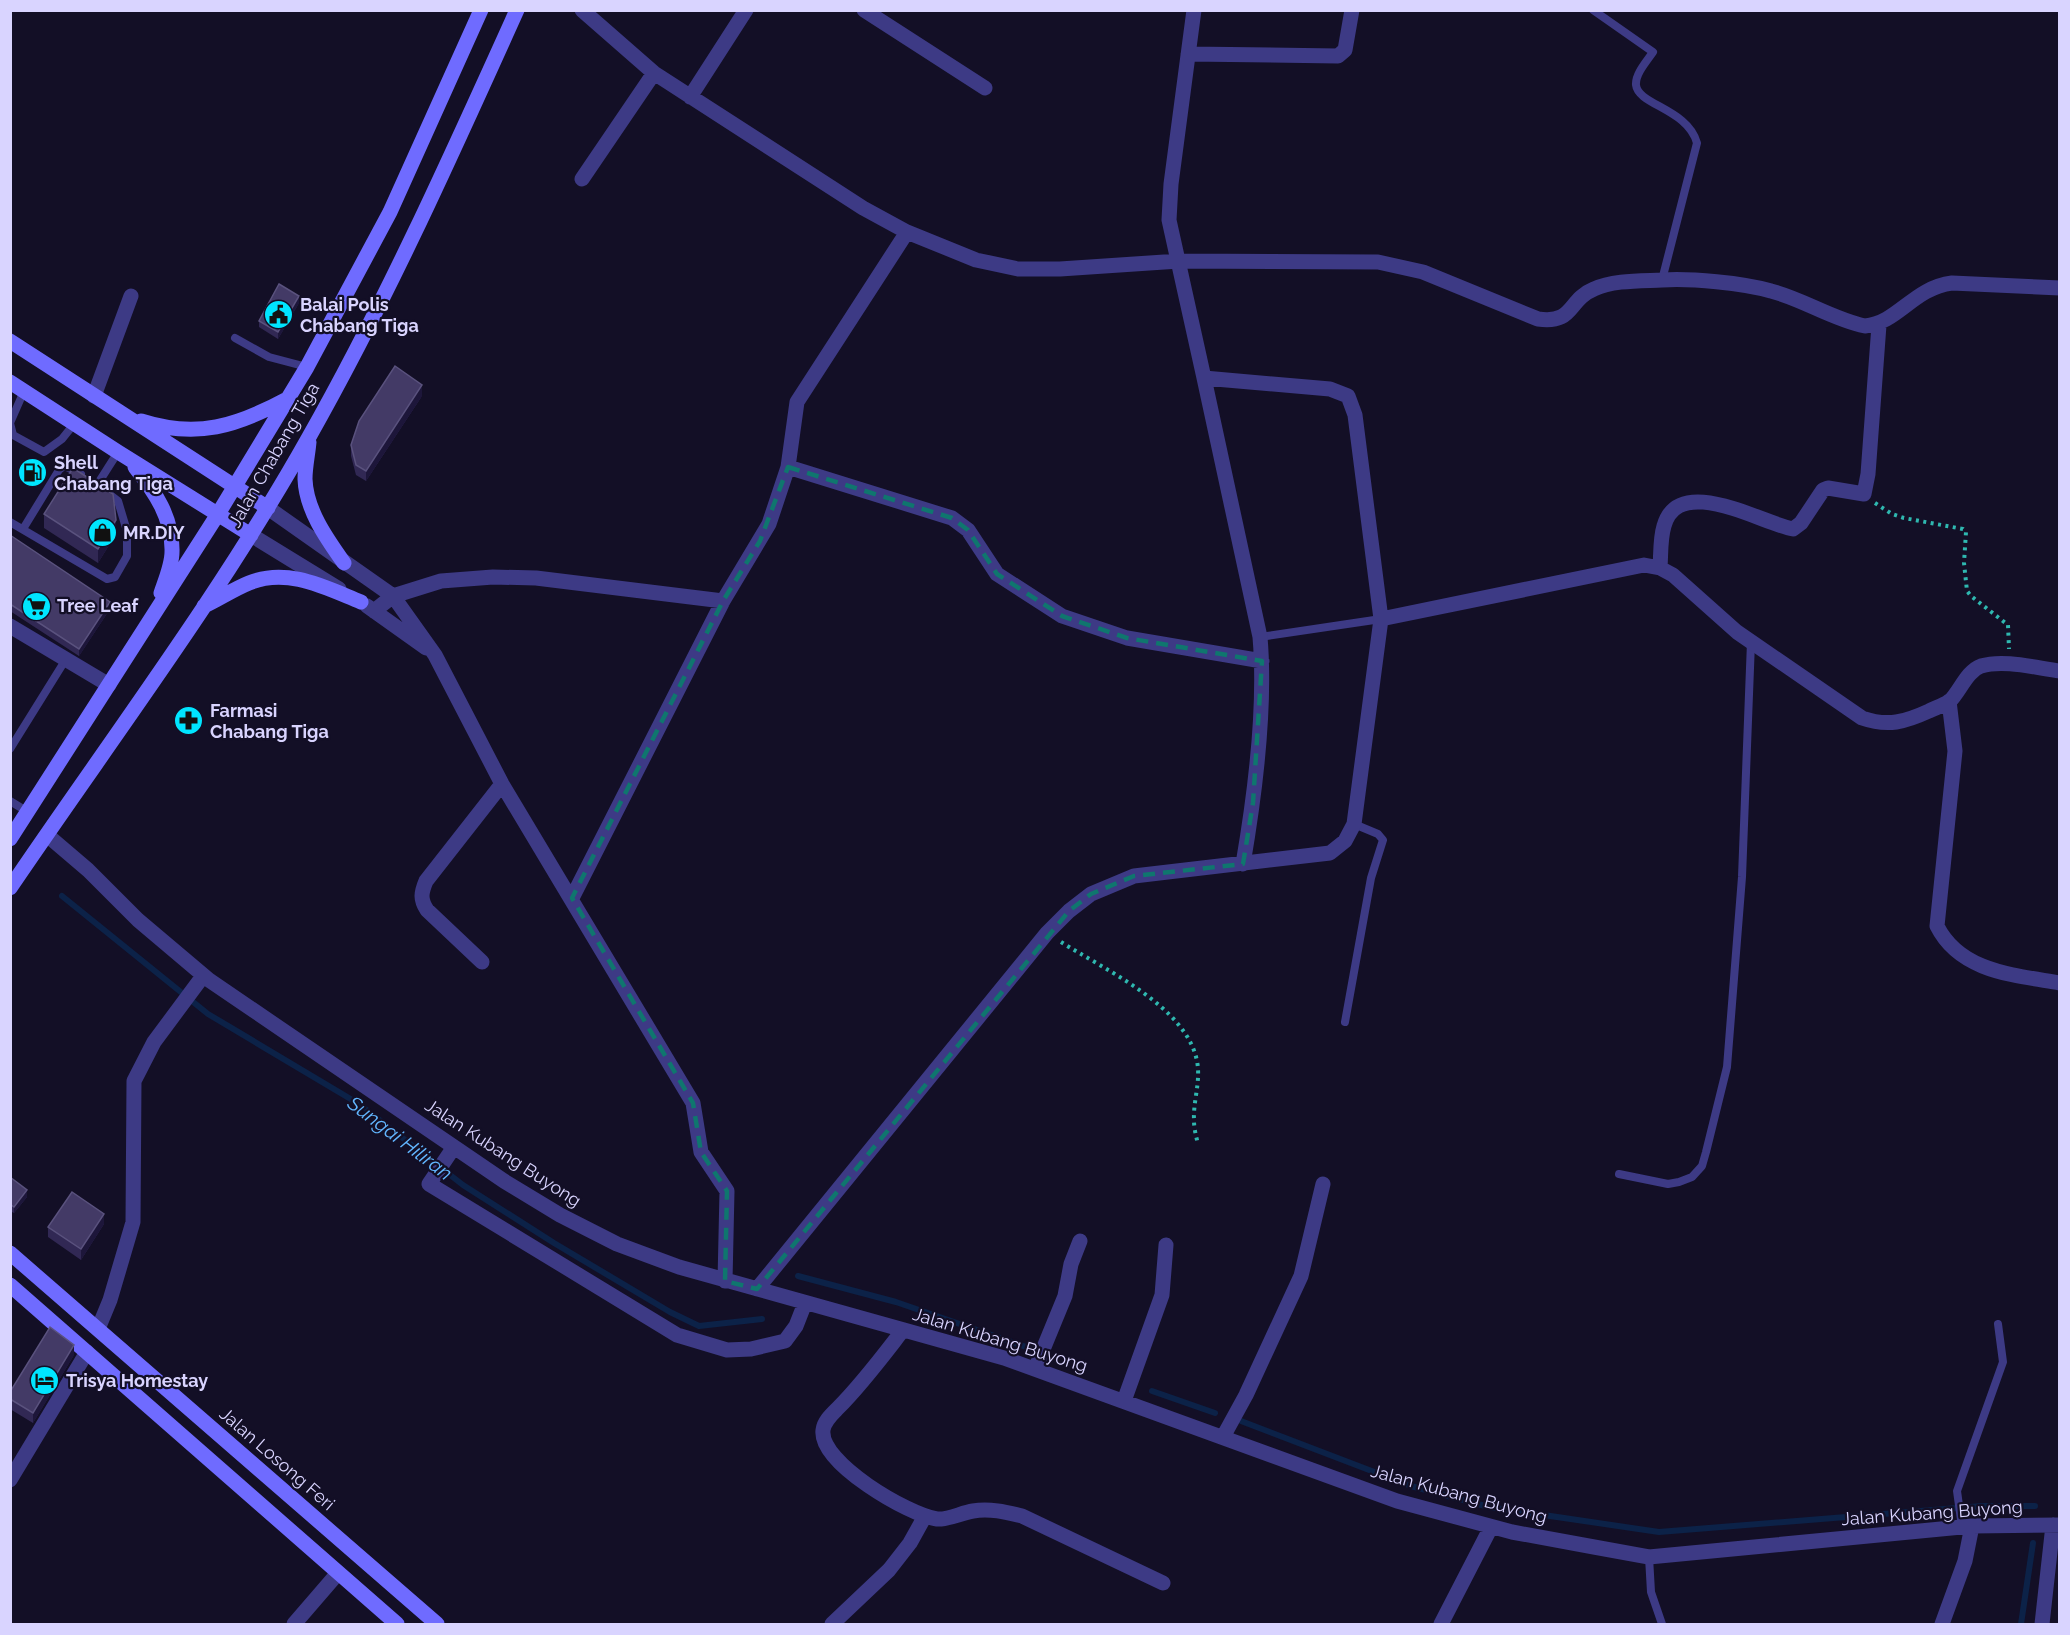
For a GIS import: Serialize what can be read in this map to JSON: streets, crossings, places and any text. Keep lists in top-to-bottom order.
{
  "streets": {
    "main road": ["Jalan Chabang Tiga", "Jalan Losong Feri"],
    "street": ["Jalan Kubang Buyong"]
  },
  "crossings": [
    ["Jalan Chabang Tiga", "Jalan Kubang Buyong"]
  ],
  "water": ["Sungai Hiliran"],
  "places": {
    "public building": ["Balai Polis Chabang Tiga"],
    "fuel station": ["Shell Chabang Tiga"],
    "shop": ["MR.DIY"],
    "supermarket": ["Tree Leaf"],
    "pharmacy": ["Farmasi Chabang Tiga"],
    "hotel": ["Trisya Homestay"]
  }
}
